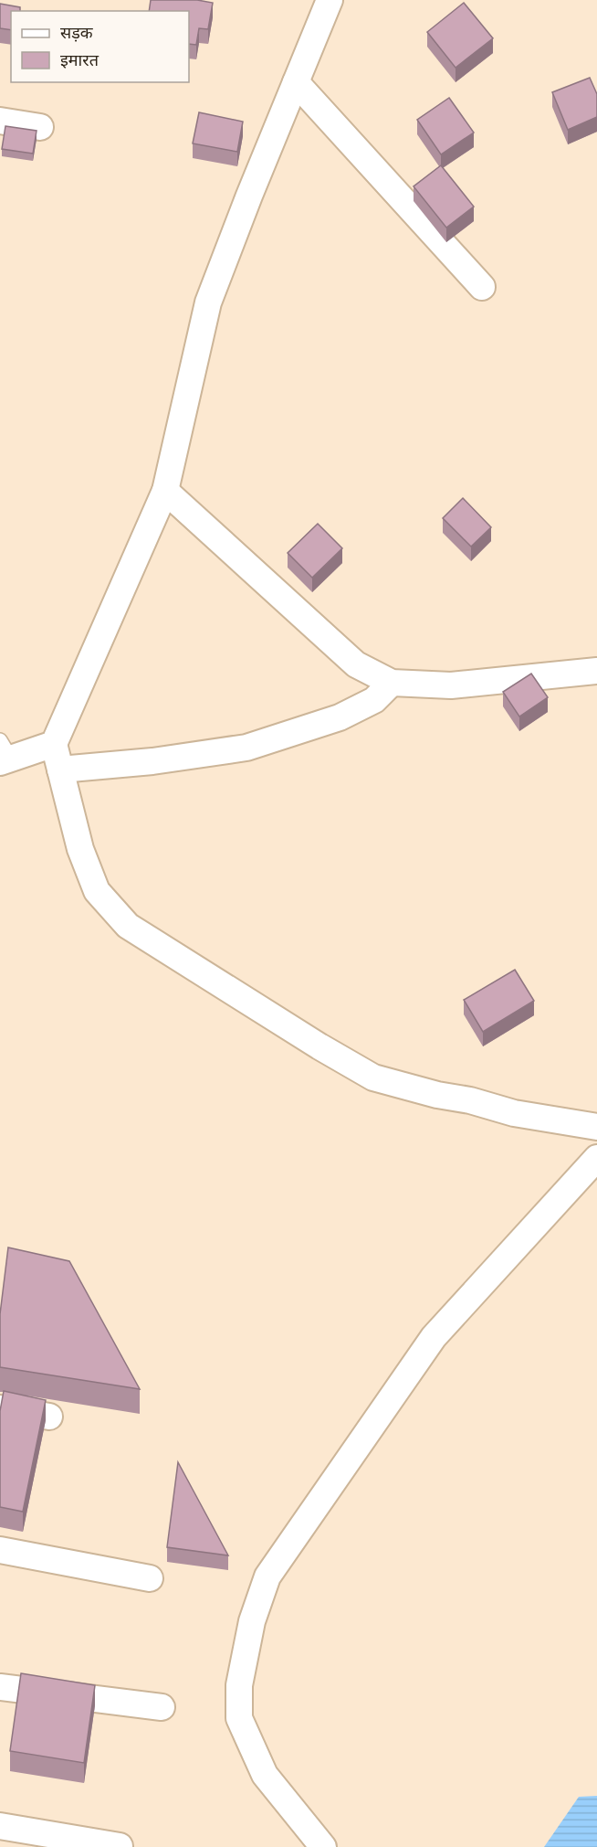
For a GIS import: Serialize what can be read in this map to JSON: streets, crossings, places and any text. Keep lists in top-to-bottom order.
{
  "legend": ["सड़क", "इमारत"]
}
